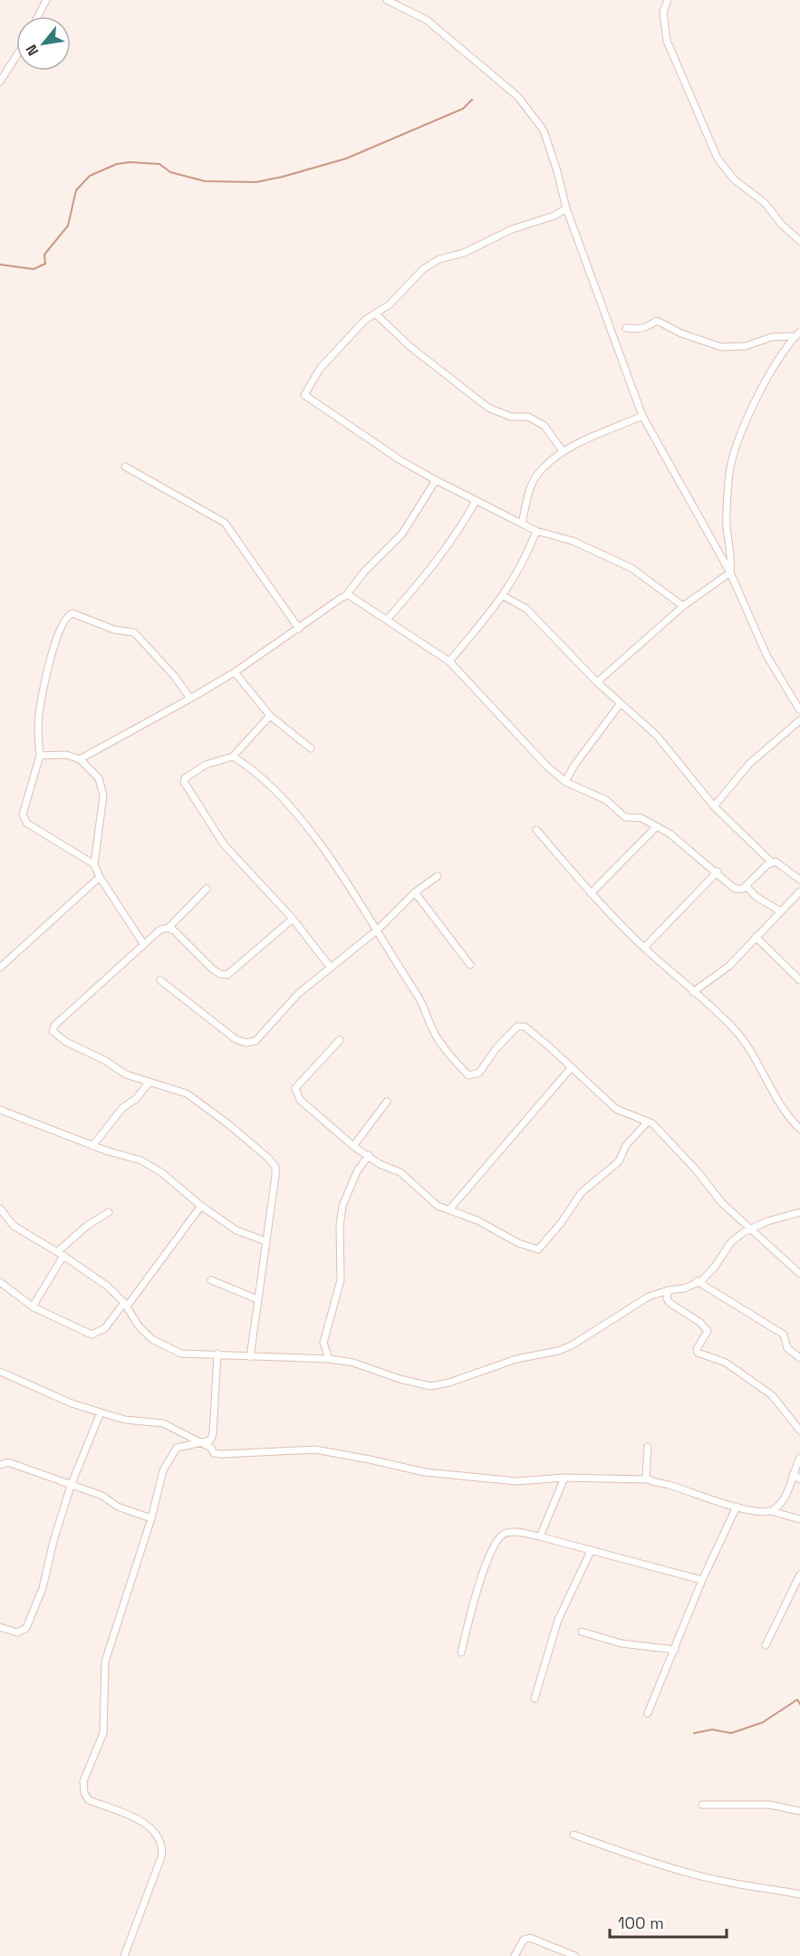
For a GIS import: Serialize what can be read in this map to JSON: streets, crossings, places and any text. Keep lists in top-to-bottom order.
{
  "scale_bar": "100 m",
  "north": "bottom left"
}
